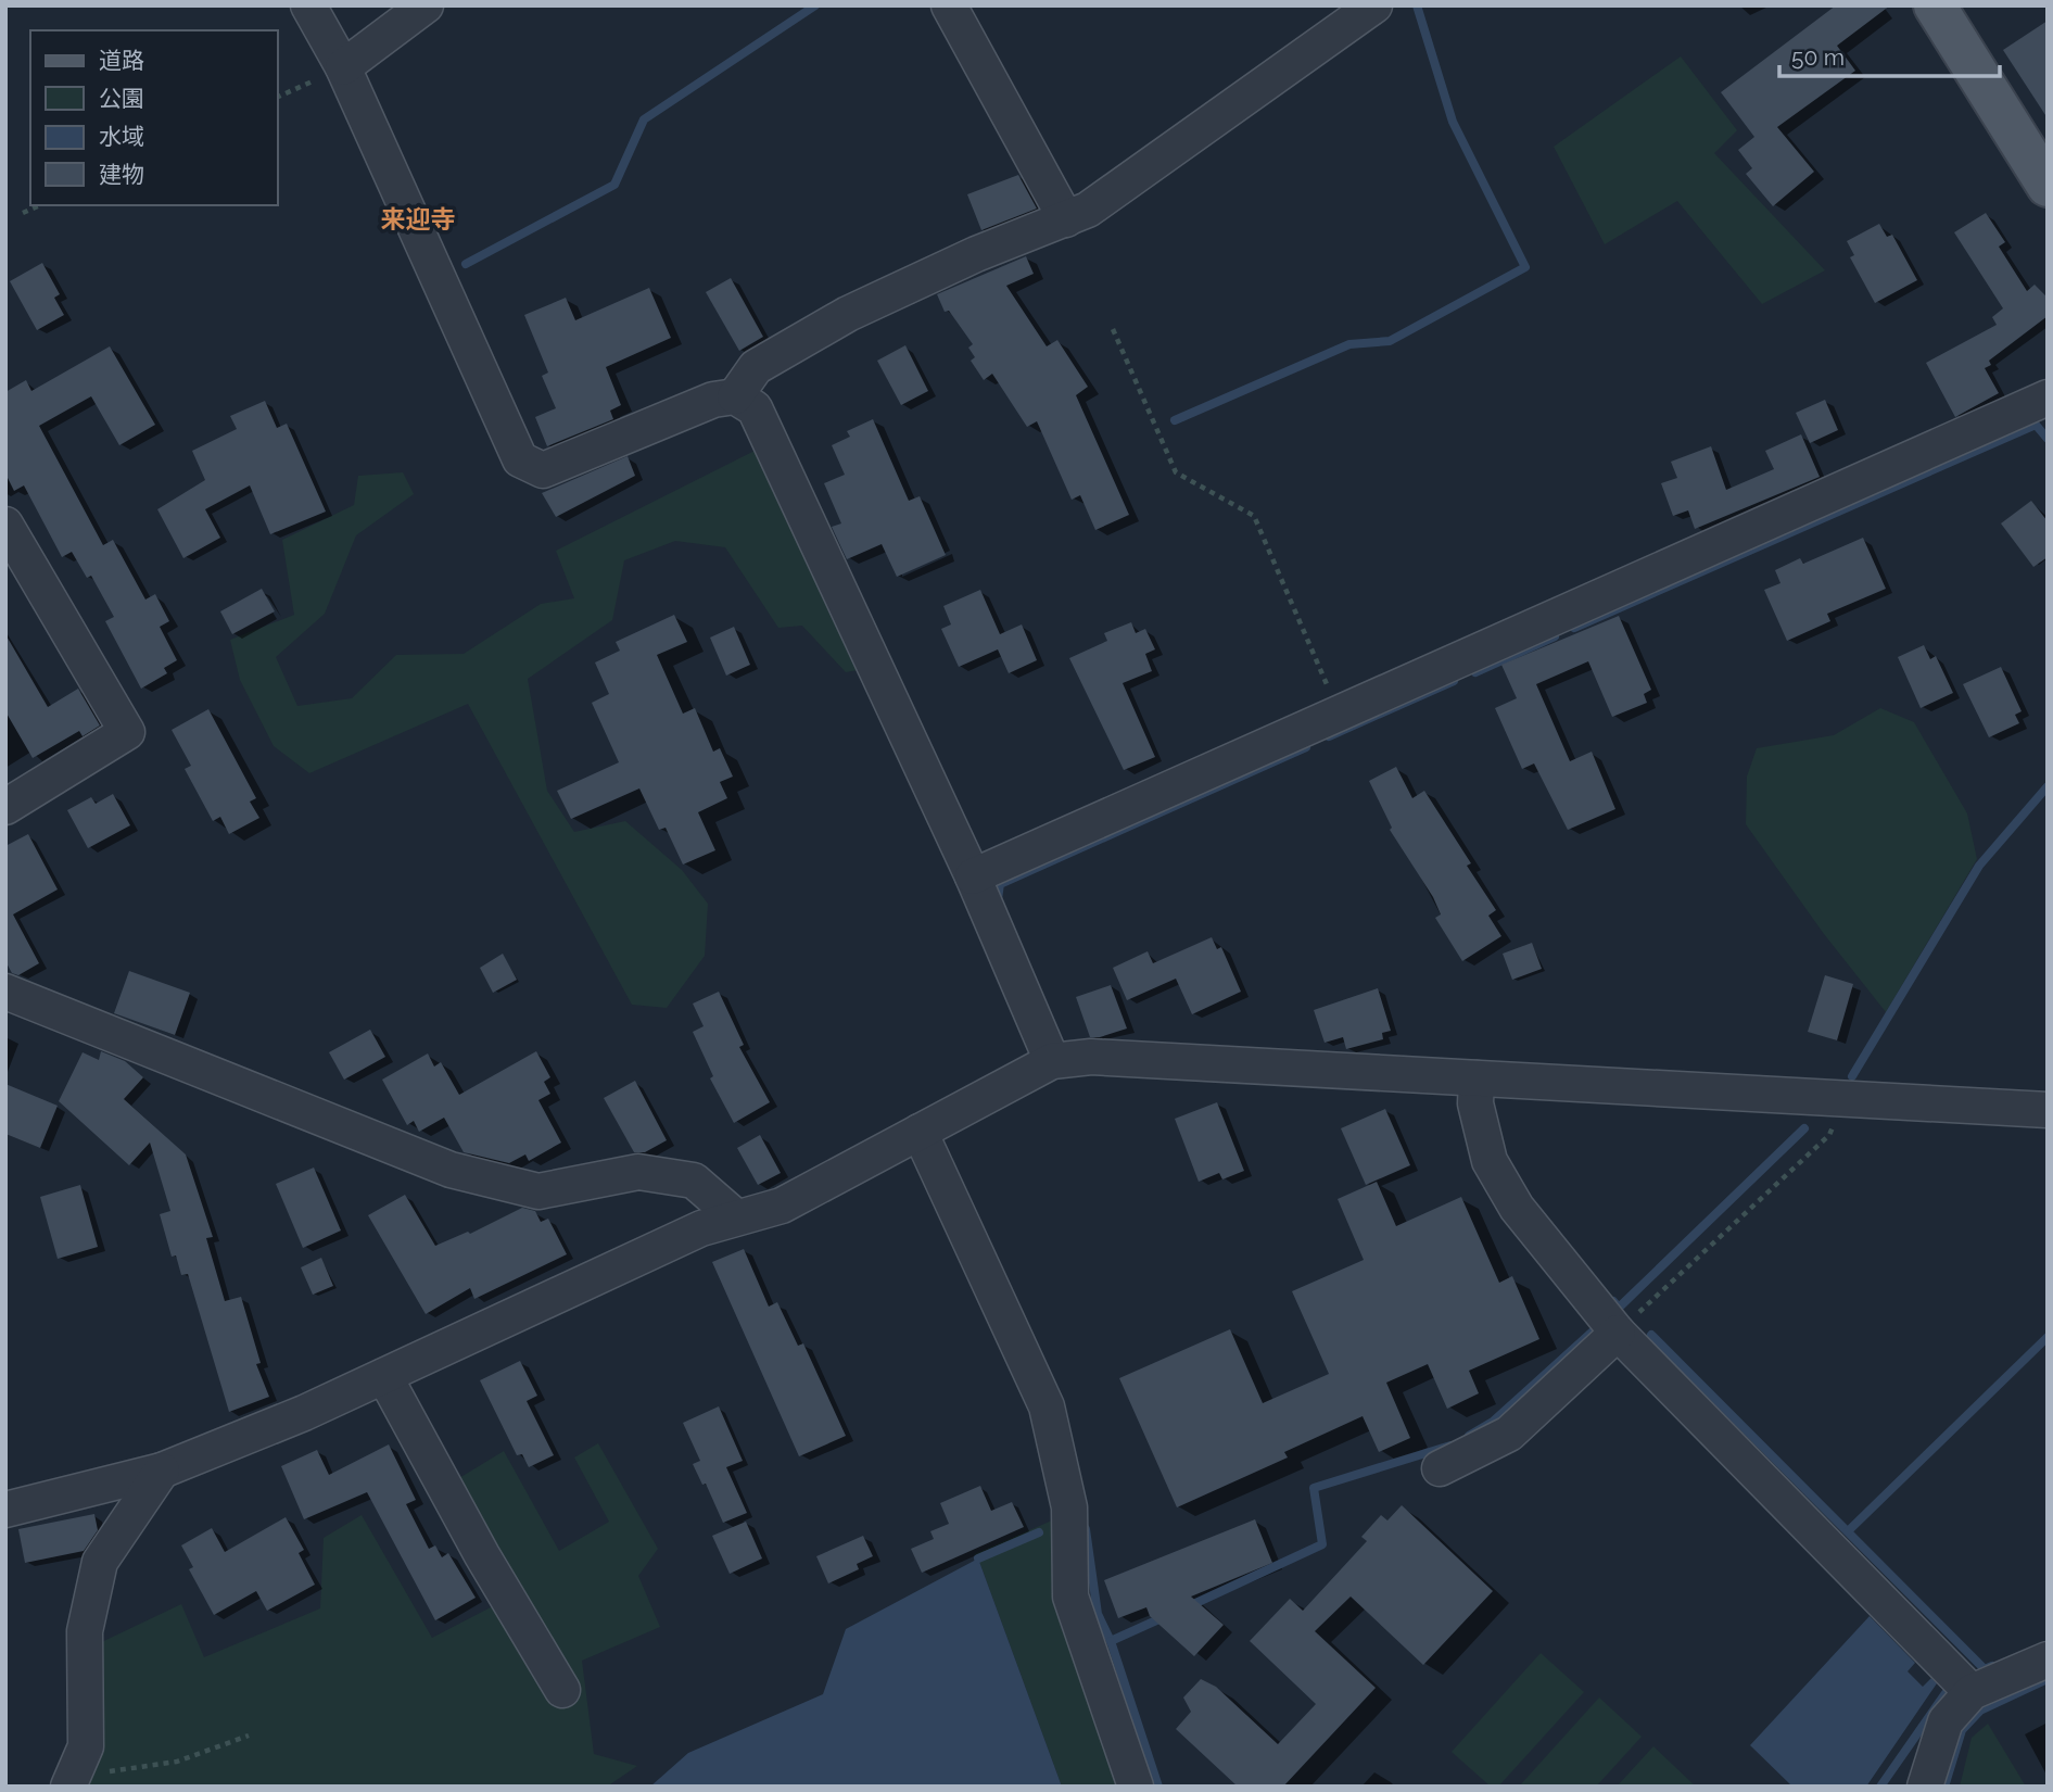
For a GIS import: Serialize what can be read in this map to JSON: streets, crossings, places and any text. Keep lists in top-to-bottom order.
{
  "districts": ["来迎寺"],
  "legend": [
    "道路",
    "公園",
    "水域",
    "建物"
  ],
  "scale_bar": "50 m"
}
